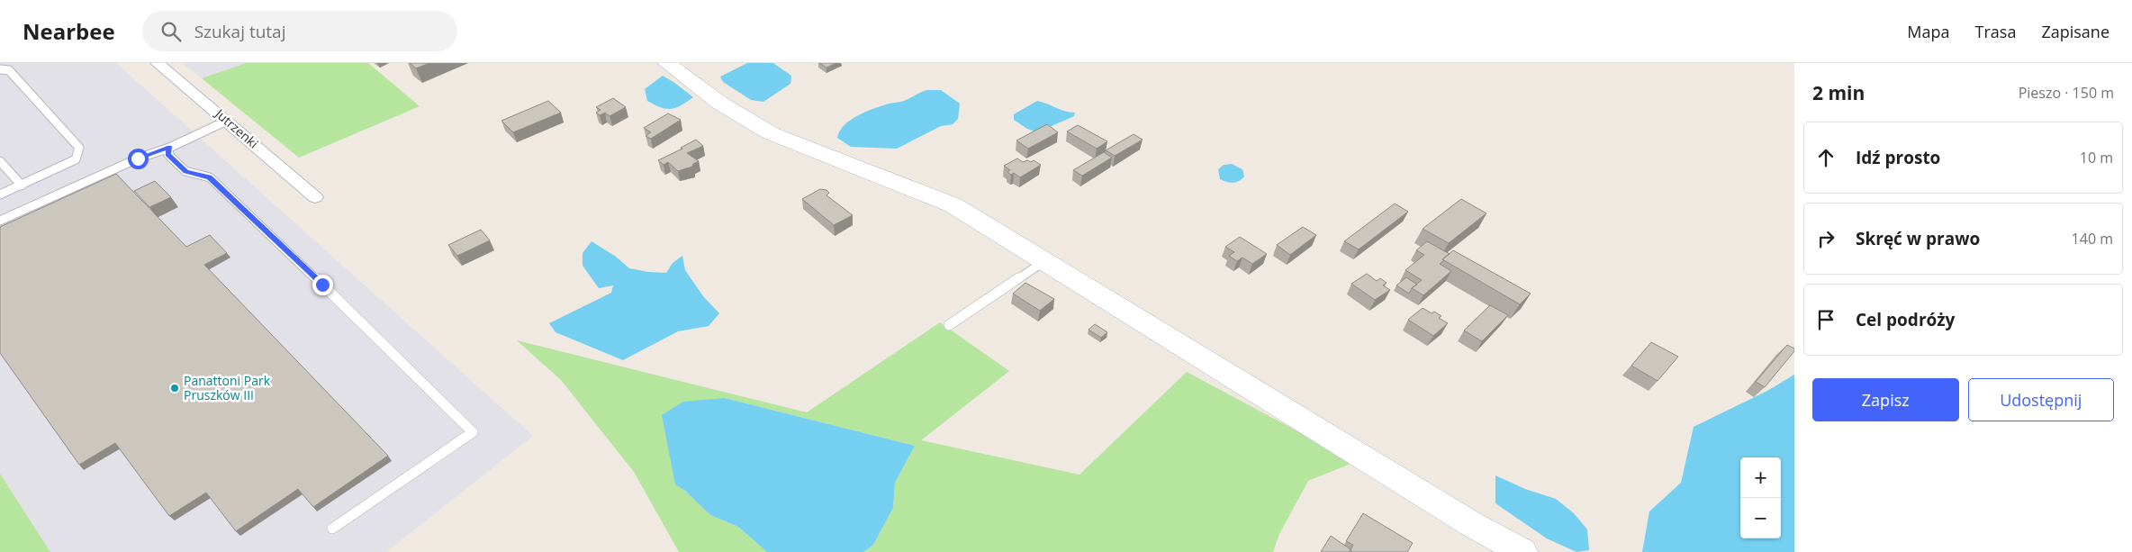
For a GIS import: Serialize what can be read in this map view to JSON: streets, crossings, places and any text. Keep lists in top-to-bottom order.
{
  "streets": {
    "street": ["Jutrzenki"]
  },
  "places": ["Panattoni Park Pruszków III"],
  "page": {
    "header": "Nearbee",
    "search": "Szukaj tutaj",
    "nav": ["Mapa", "Trasa", "Zapisane"],
    "heading": ["2 min", "Pieszo · 150 m"],
    "list": [
      ["Idź prosto", "10 m"],
      ["Skręć w prawo", "140 m"],
      "Cel podróży"
    ],
    "buttons": ["Zapisz", "Udostępnij"],
    "map_buttons": ["+", "−"]
  }
}
